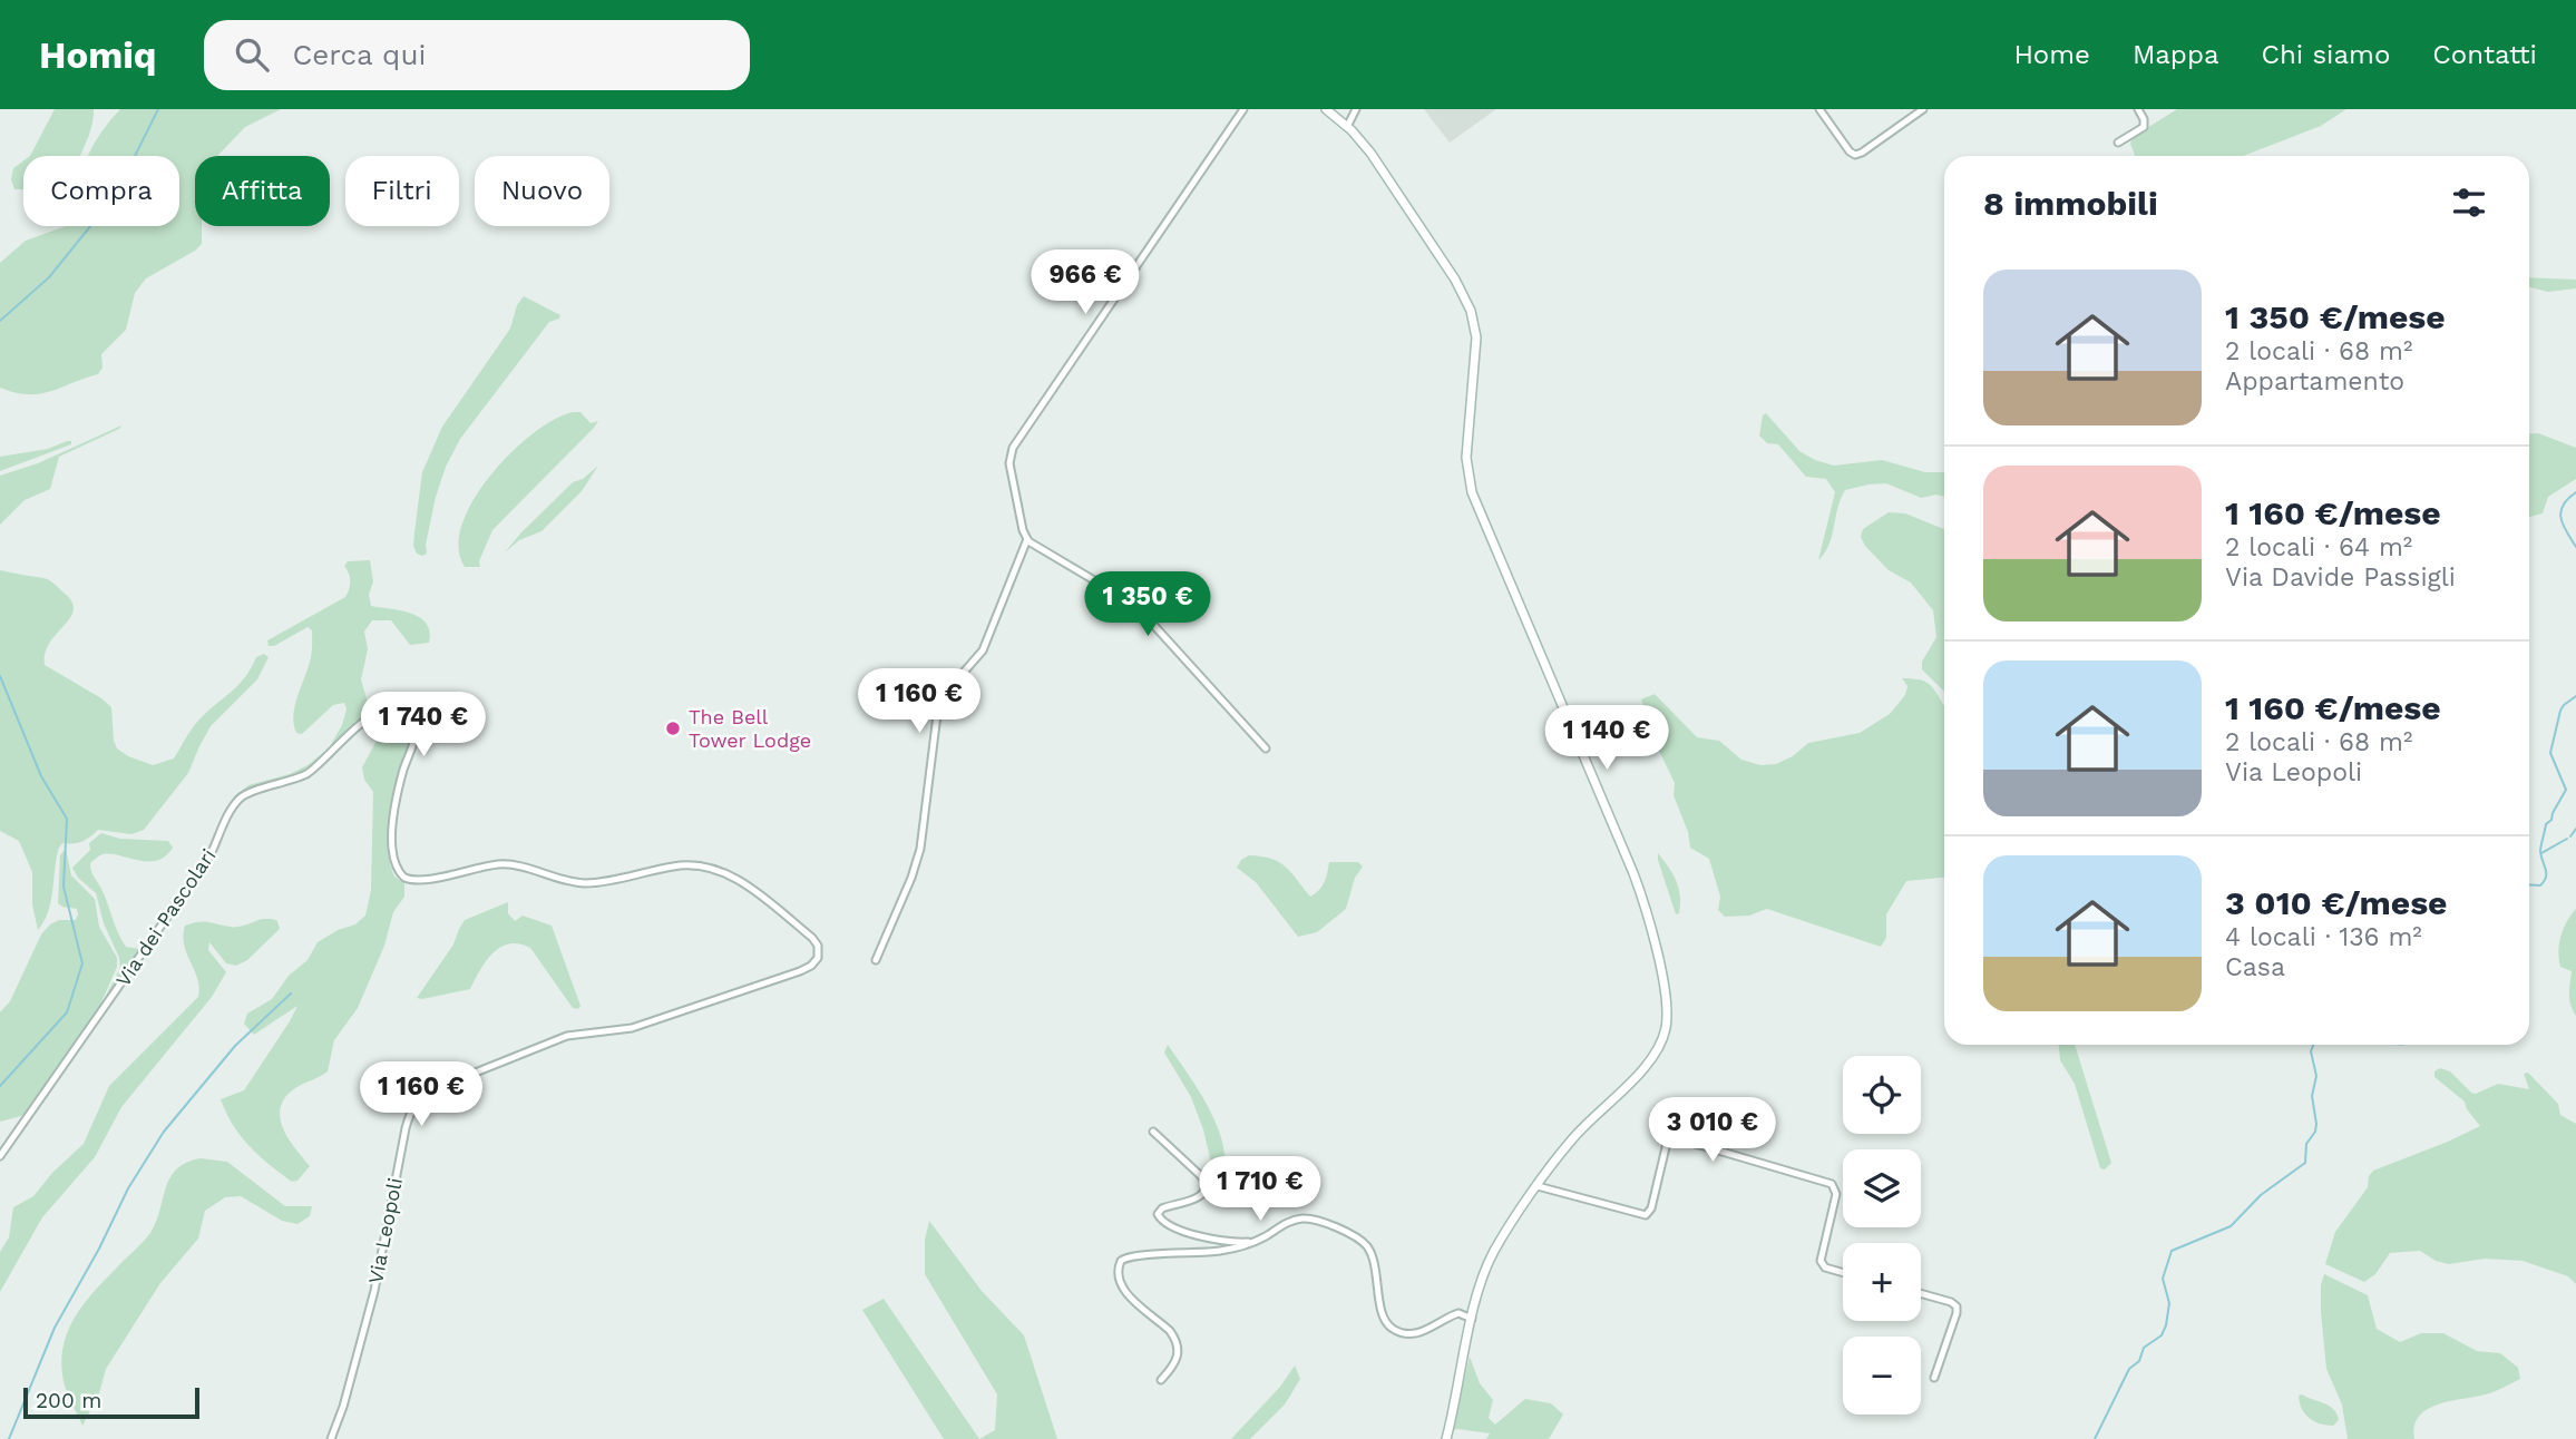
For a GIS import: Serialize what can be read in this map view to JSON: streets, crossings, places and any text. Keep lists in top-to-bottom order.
{
  "streets": {
    "street": ["Via dei Pascolari", "Via Leopoli"]
  },
  "crossings": [
    ["Via dei Pascolari", "Via Leopoli"]
  ],
  "places": ["The Bell Tower Lodge"],
  "scale_bar": "200 m",
  "page": {
    "header": "Homiq",
    "search": "Cerca qui",
    "nav": [
      "Home",
      "Mappa",
      "Chi siamo",
      "Contatti"
    ],
    "chip": [
      "Compra",
      "Affitta",
      "Filtri",
      "Nuovo"
    ],
    "heading": "8 immobili",
    "price": [
      "966 €",
      "1 350 €",
      "1 160 €",
      "1 740 €",
      "1 140 €",
      "1 160 €",
      "3 010 €",
      "1 710 €"
    ],
    "list": [
      {
        "name": "1 350 €/mese",
        "note": "2 locali · 68 m² · Appartamento"
      },
      {
        "name": "1 160 €/mese",
        "note": "2 locali · 64 m² · Via Davide Passigli"
      },
      {
        "name": "1 160 €/mese",
        "note": "2 locali · 68 m² · Via Leopoli"
      },
      {
        "name": "3 010 €/mese",
        "note": "4 locali · 136 m² · Casa"
      }
    ],
    "map_buttons": ["+", "−"],
    "scale": "200 m"
  }
}
